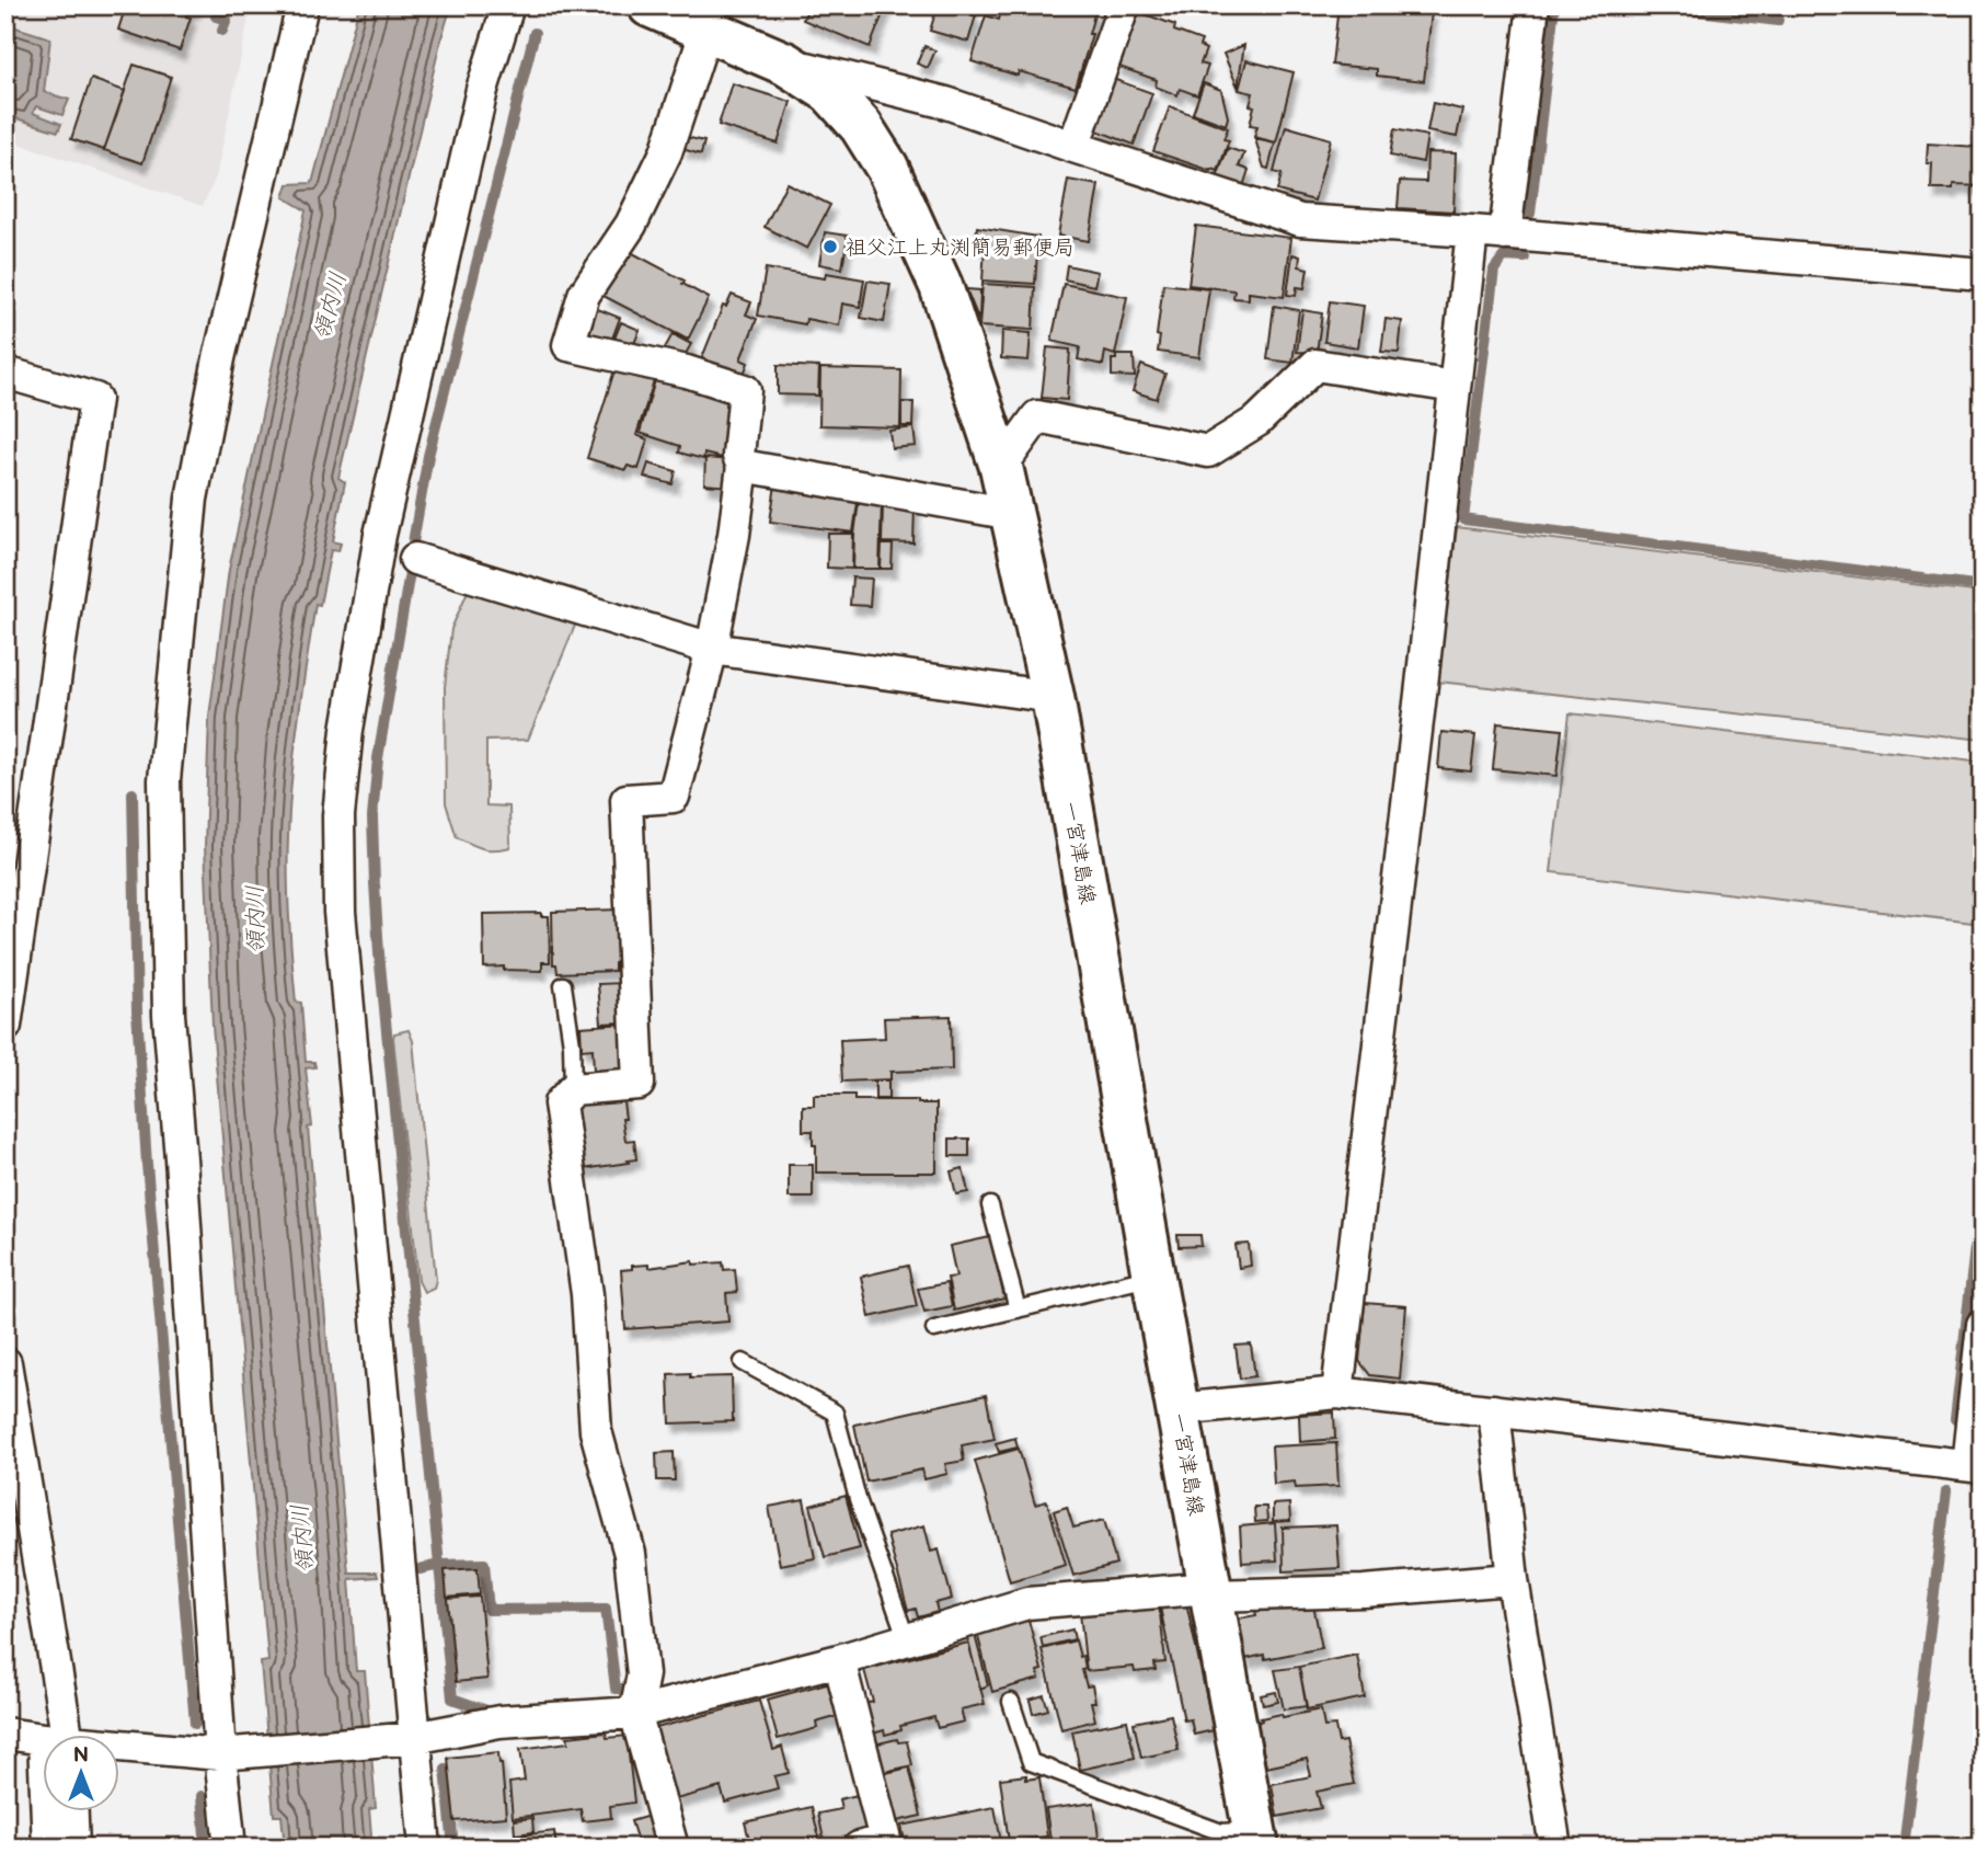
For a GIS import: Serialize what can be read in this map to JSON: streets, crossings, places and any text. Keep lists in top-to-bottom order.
{
  "streets": {
    "main road": ["一宮津島線"]
  },
  "water": ["領内川"],
  "places": ["祖父江上丸渕簡易郵便局"],
  "north": "top"
}
